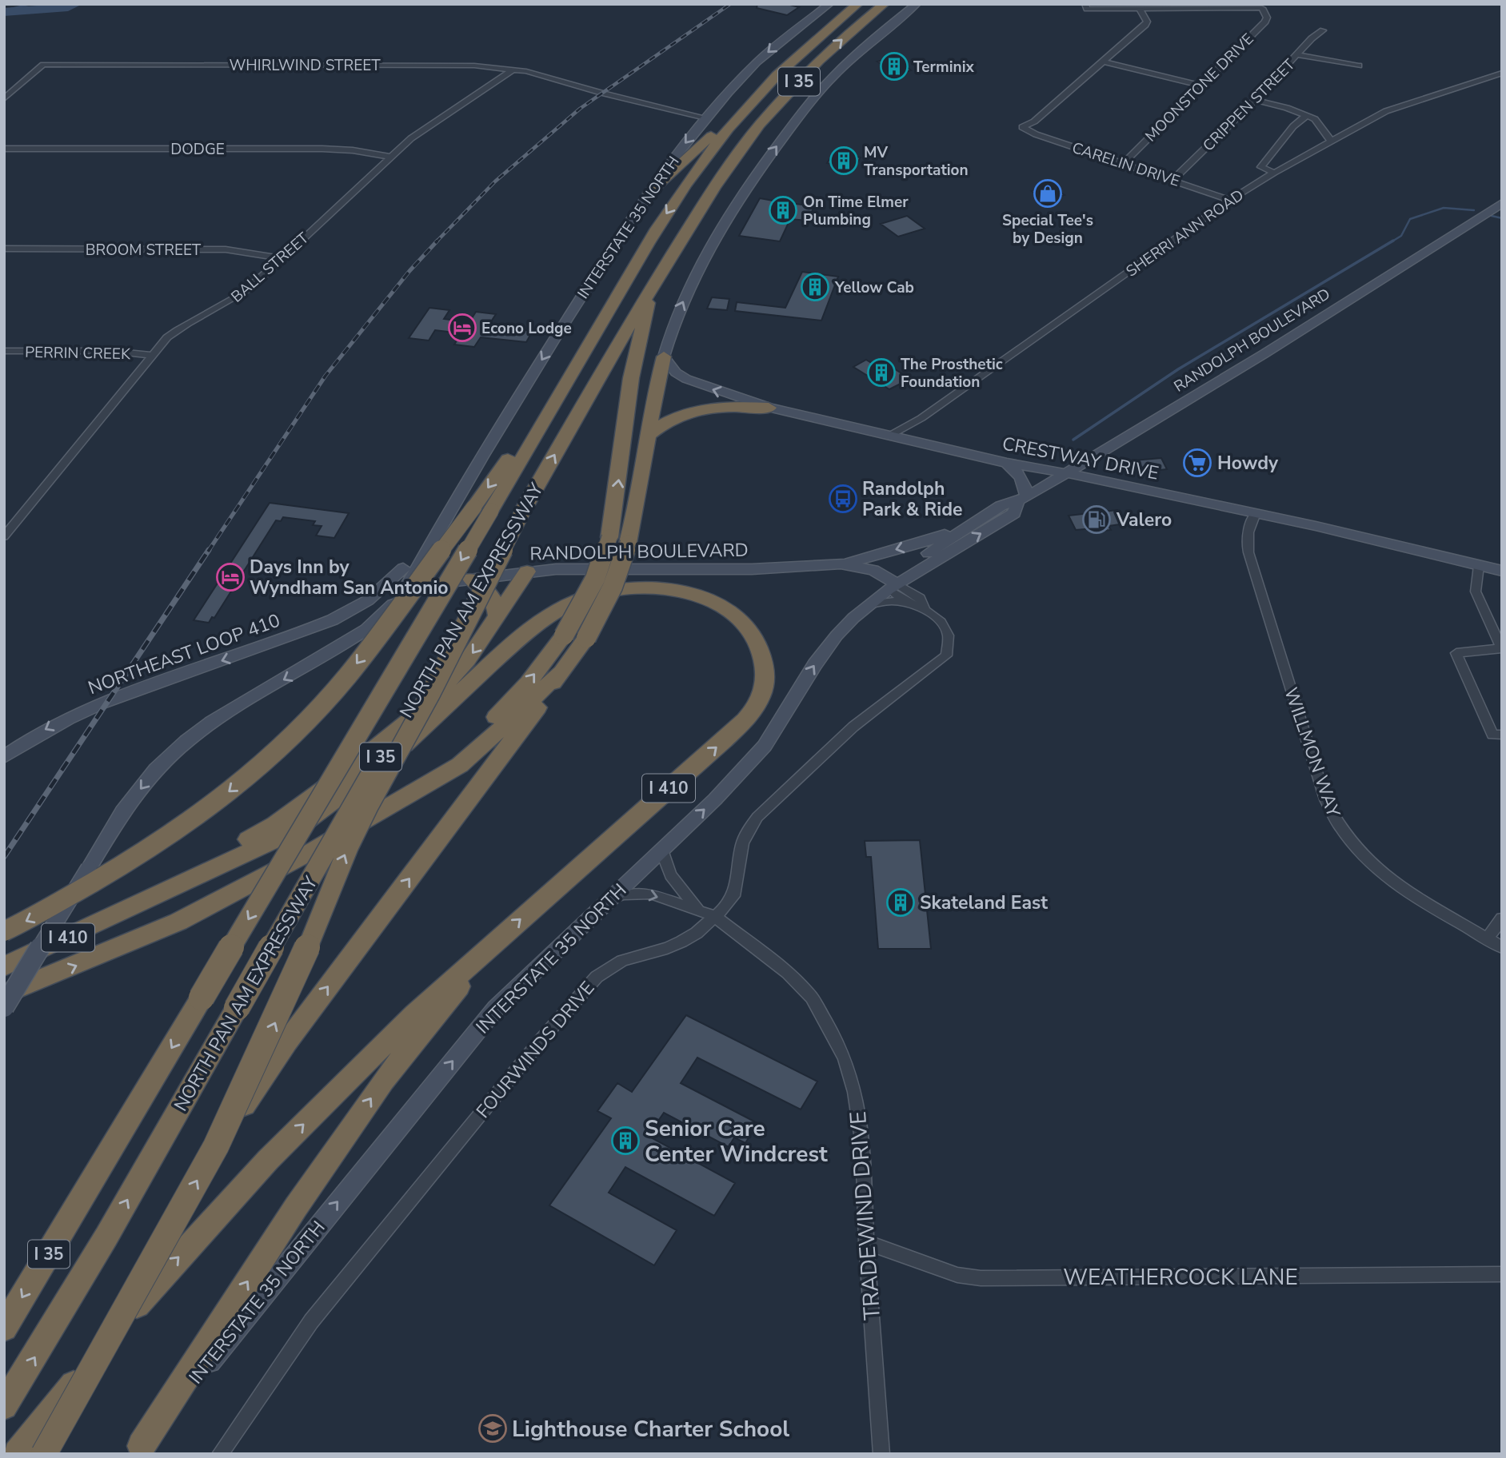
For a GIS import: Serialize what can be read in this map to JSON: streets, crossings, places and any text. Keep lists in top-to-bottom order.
{
  "streets": {
    "highway": ["I 35", "NORTH PAN AM EXPRESSWAY", "I 410"],
    "main road": [
      "INTERSTATE 35 NORTH",
      "RANDOLPH BOULEVARD",
      "CRESTWAY DRIVE",
      "NORTHEAST LOOP 410"
    ],
    "street": [
      "WHIRLWIND STREET",
      "MOONSTONE DRIVE",
      "CRIPPEN STREET",
      "DODGE",
      "CARELIN DRIVE",
      "SHERRI ANN ROAD",
      "BROOM STREET",
      "BALL STREET",
      "PERRIN CREEK",
      "WILLMON WAY",
      "FOURWINDS DRIVE",
      "TRADEWIND DRIVE",
      "WEATHERCOCK LANE"
    ]
  },
  "crossings": [
    ["WHIRLWIND STREET", "INTERSTATE 35 NORTH"],
    ["WHIRLWIND STREET", "BALL STREET"],
    ["MOONSTONE DRIVE", "CARELIN DRIVE"],
    ["CRIPPEN STREET", "CARELIN DRIVE"],
    ["DODGE", "BALL STREET"],
    ["CARELIN DRIVE", "SHERRI ANN ROAD"],
    ["INTERSTATE 35 NORTH", "RANDOLPH BOULEVARD"],
    ["INTERSTATE 35 NORTH", "NORTHEAST LOOP 410"],
    ["INTERSTATE 35 NORTH", "FOURWINDS DRIVE"],
    ["INTERSTATE 35 NORTH", "TRADEWIND DRIVE"],
    ["SHERRI ANN ROAD", "CRESTWAY DRIVE"],
    ["BROOM STREET", "BALL STREET"],
    ["BALL STREET", "PERRIN CREEK"],
    ["RANDOLPH BOULEVARD", "CRESTWAY DRIVE"],
    ["RANDOLPH BOULEVARD", "FOURWINDS DRIVE"],
    ["CRESTWAY DRIVE", "WILLMON WAY"],
    ["FOURWINDS DRIVE", "TRADEWIND DRIVE"],
    ["TRADEWIND DRIVE", "WEATHERCOCK LANE"]
  ],
  "one_way": ["NORTHEAST LOOP 410"],
  "places": {
    "building": [
      "Terminix",
      "MV Transportation",
      "On Time Elmer Plumbing",
      "Yellow Cab",
      "The Prosthetic Foundation",
      "Skateland East",
      "Senior Care Center Windcrest"
    ],
    "shop": ["Special Tee's by Design"],
    "hotel": ["Econo Lodge", "Days Inn by Wyndham San Antonio"],
    "supermarket": ["Howdy"],
    "bus stop": ["Randolph Park & Ride"],
    "fuel station": ["Valero"],
    "school or university": ["Lighthouse Charter School"]
  }
}
